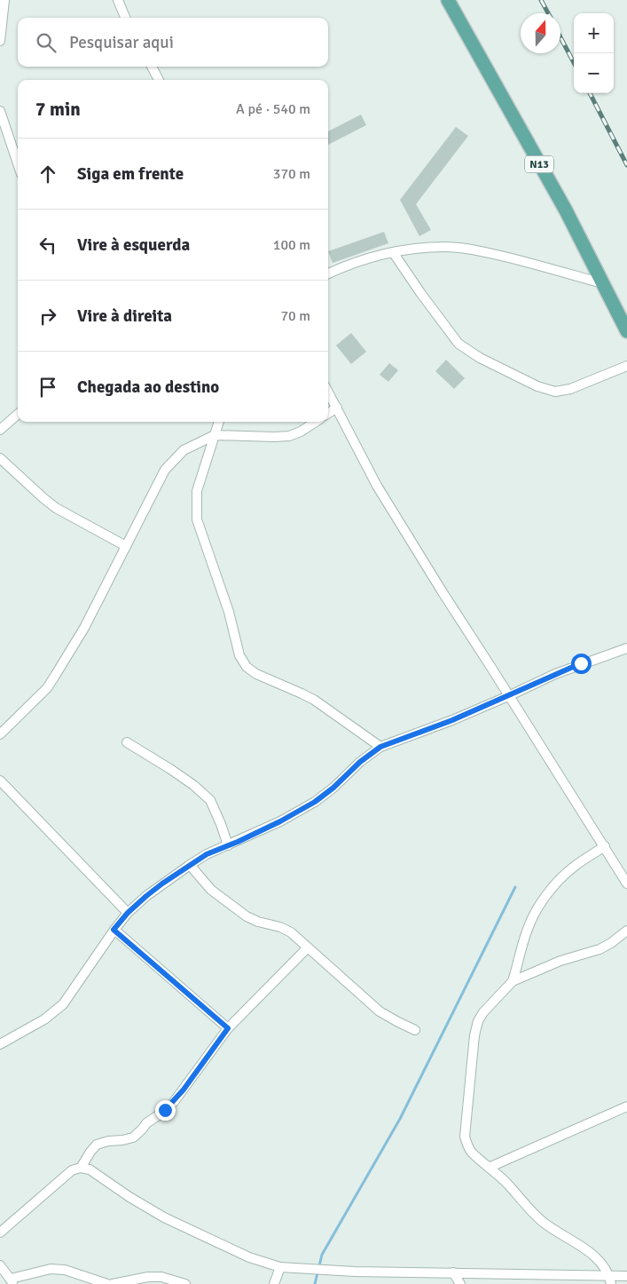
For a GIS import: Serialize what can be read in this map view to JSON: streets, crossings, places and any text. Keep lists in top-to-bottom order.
{
  "streets": {
    "main road": ["N13"]
  },
  "north": "top",
  "page": {
    "map_buttons": ["+", "−"],
    "search": "Pesquisar aqui",
    "heading": ["7 min", "A pé · 540 m"],
    "list": [
      ["Siga em frente", "370 m"],
      ["Vire à esquerda", "100 m"],
      ["Vire à direita", "70 m"],
      "Chegada ao destino"
    ]
  }
}
